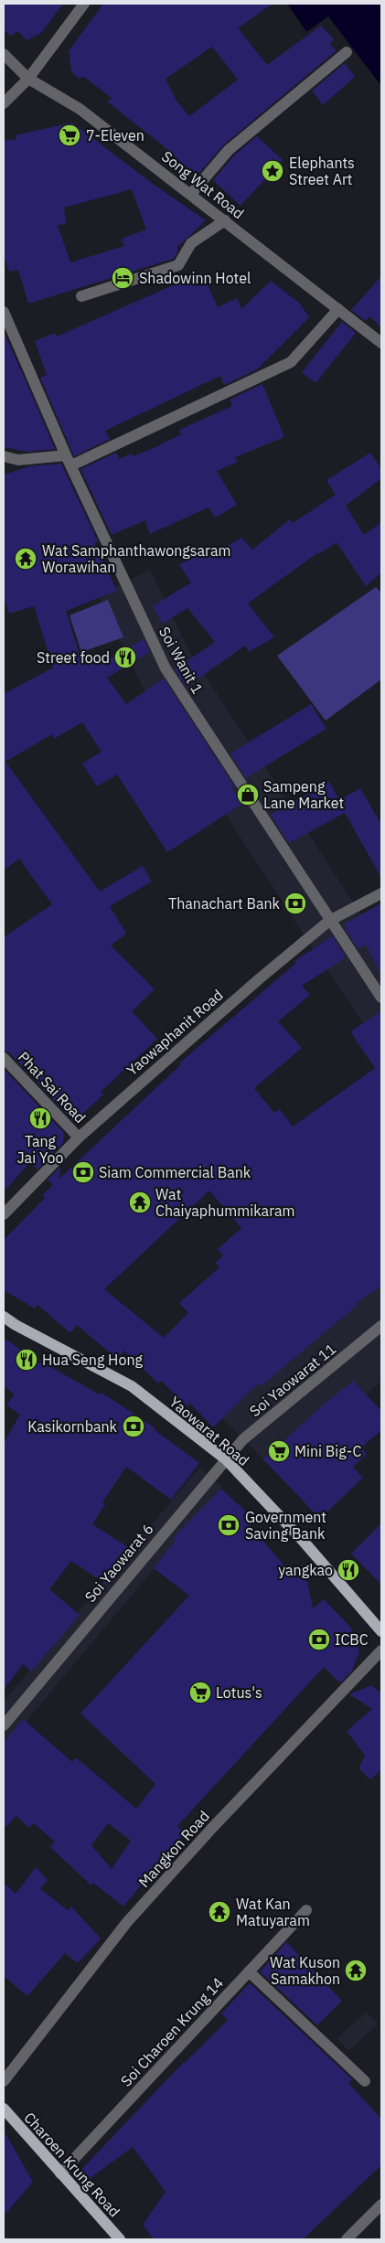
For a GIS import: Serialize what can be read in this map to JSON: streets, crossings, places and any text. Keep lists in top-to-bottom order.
{
  "streets": {
    "main road": ["Yaowarat Road", "Charoen Krung Road"],
    "street": [
      "Song Wat Road",
      "Soi Wanit 1",
      "Yaowaphanit Road",
      "Phat Sai Road",
      "Soi Yaowarat 11",
      "Soi Yaowarat 6",
      "Mangkon Road",
      "Soi Charoen Krung 14"
    ]
  },
  "crossings": [
    ["Soi Wanit 1", "Yaowaphanit Road"],
    ["Yaowaphanit Road", "Phat Sai Road"],
    ["Soi Yaowarat 11", "Yaowarat Road"],
    ["Soi Yaowarat 11", "Soi Yaowarat 6"],
    ["Yaowarat Road", "Soi Yaowarat 6"],
    ["Soi Charoen Krung 14", "Charoen Krung Road"]
  ],
  "places": {
    "supermarket": ["7-Eleven", "Mini Big-C", "Lotus's"],
    "place": ["Elephants Street Art"],
    "hotel": ["Shadowinn Hotel"],
    "temple": [
      "Wat Samphanthawongsaram Worawihan",
      "Wat Chaiyaphummikaram",
      "Wat Kan Matuyaram",
      "Wat Kuson Samakhon"
    ],
    "restaurant": [
      "Street food",
      "Tang Jai Yoo",
      "Hua Seng Hong",
      "yangkao"
    ],
    "shop": ["Sampeng Lane Market"],
    "bank": [
      "Thanachart Bank",
      "Siam Commercial Bank",
      "Kasikornbank",
      "Government Saving Bank",
      "ICBC"
    ]
  }
}
